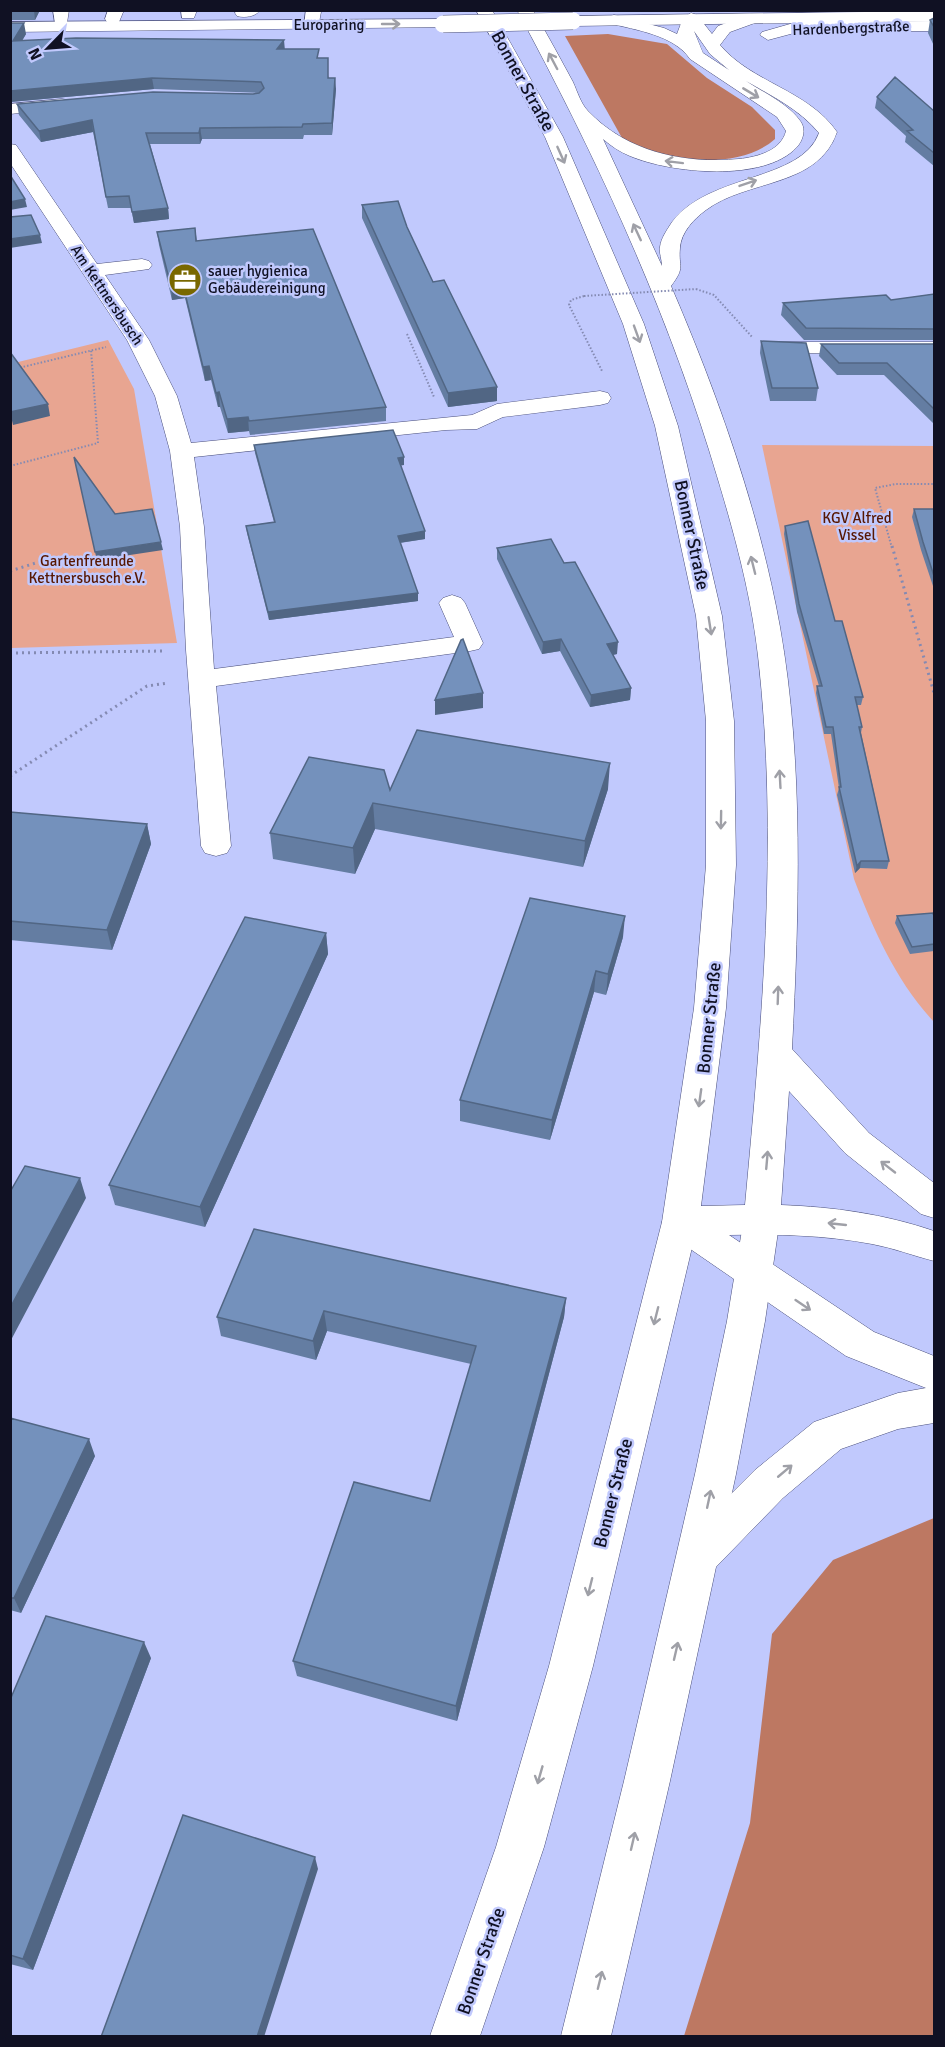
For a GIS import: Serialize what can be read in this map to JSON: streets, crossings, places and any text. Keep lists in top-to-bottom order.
{
  "streets": {
    "main road": [
      "Europaring",
      "Hardenbergstraße",
      "Bonner Straße",
      "Am Kettnersbusch"
    ]
  },
  "parks": ["KGV Alfred Vissel", "Gartenfreunde Kettnersbusch e.V."],
  "places": {
    "office": ["sauer hygienica Gebäudereinigung"]
  },
  "north": "bottom left"
}
